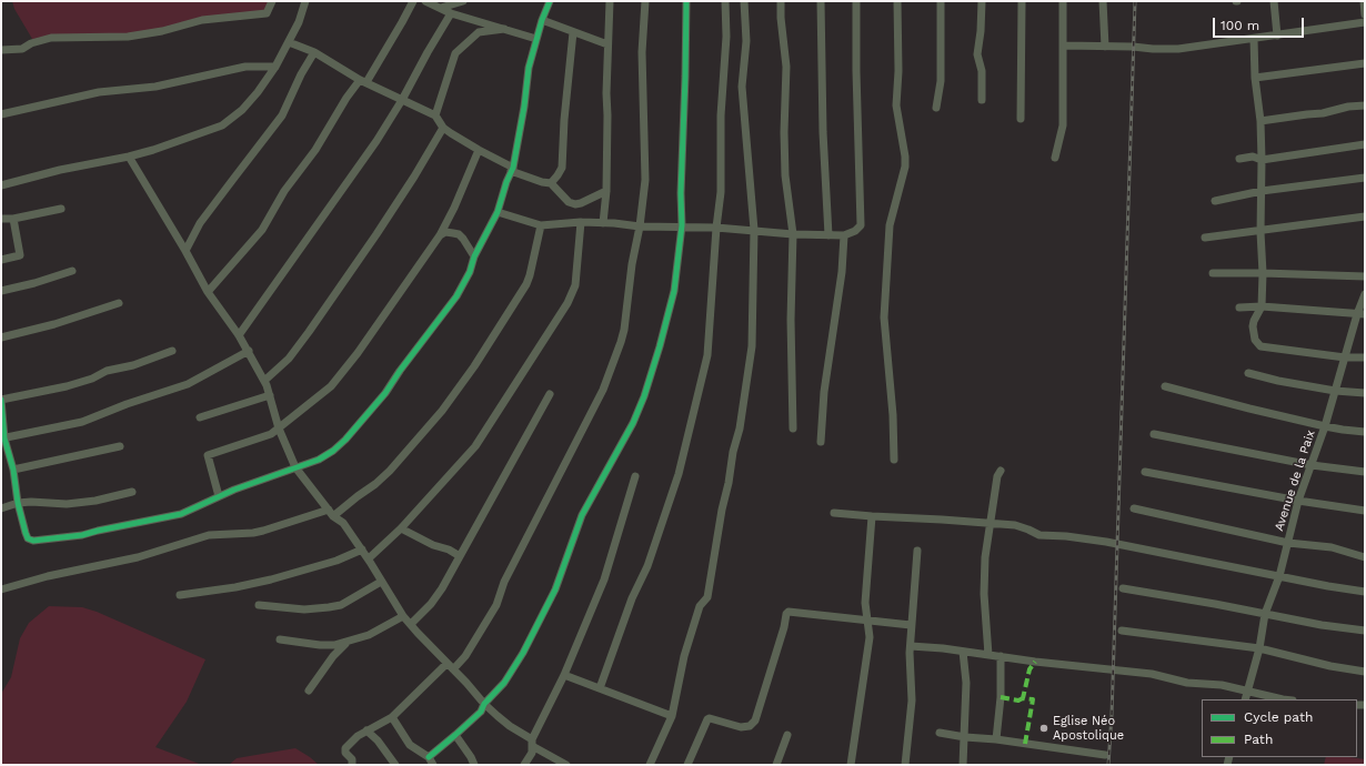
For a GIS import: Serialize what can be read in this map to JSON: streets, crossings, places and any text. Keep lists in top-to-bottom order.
{
  "streets": {
    "street": ["Avenue de la Paix"]
  },
  "places": ["Eglise Néo Apostolique"],
  "legend": ["Cycle path", "Path"],
  "scale_bar": "100 m"
}
